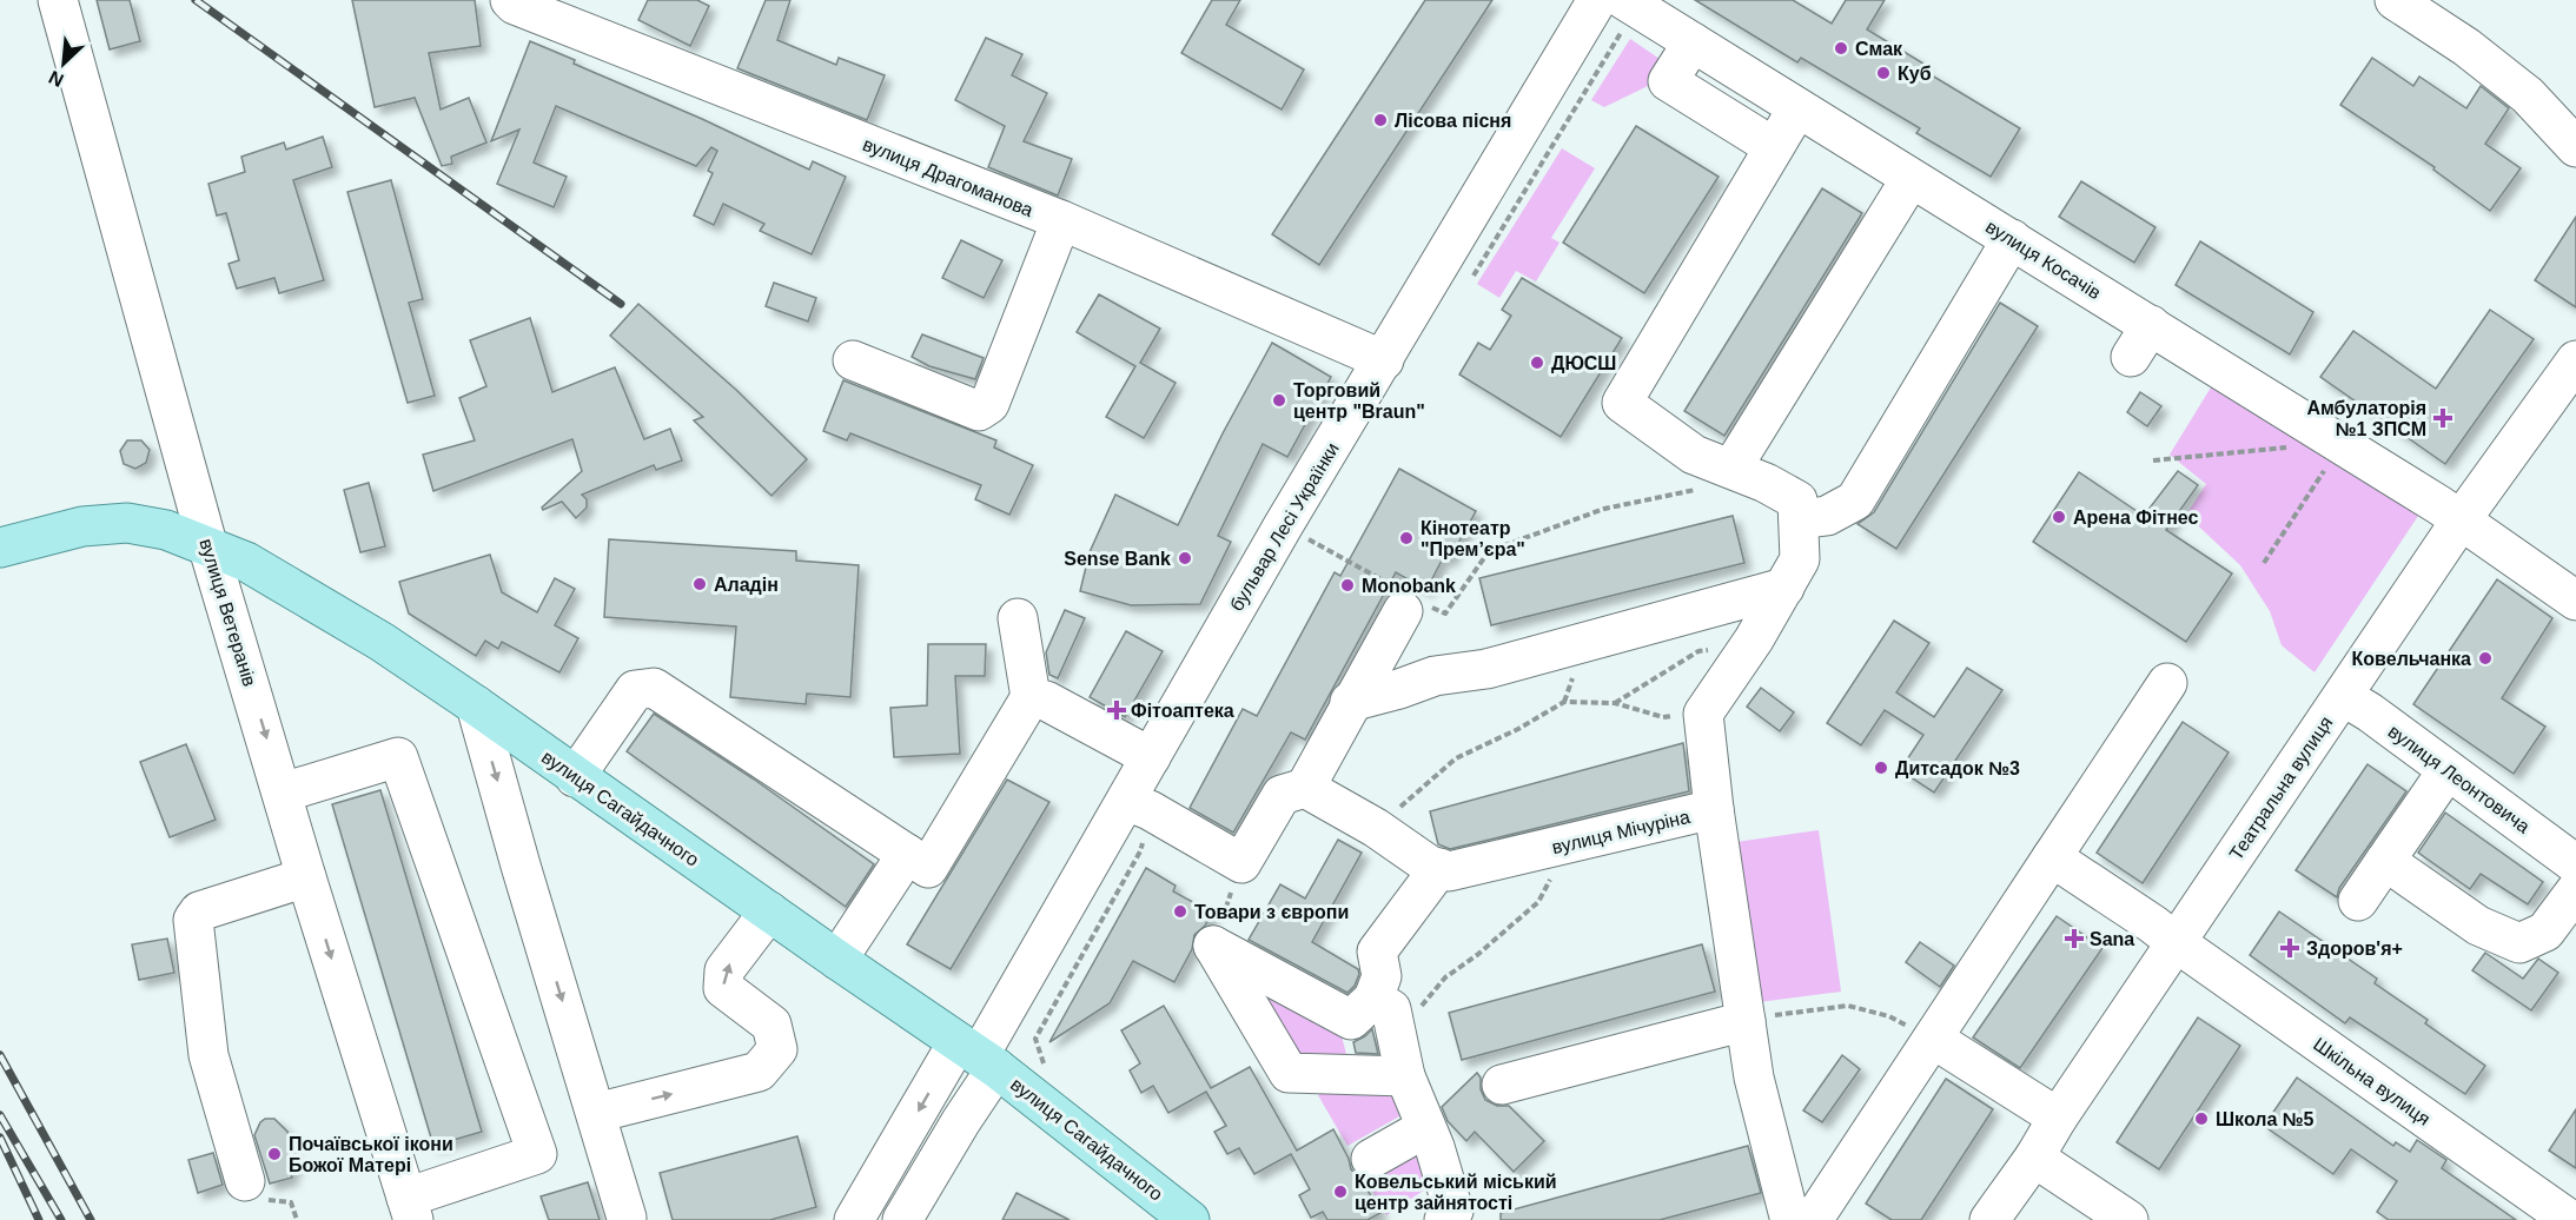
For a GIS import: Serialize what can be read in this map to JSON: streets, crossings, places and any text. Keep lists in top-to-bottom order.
{
  "streets": {
    "main road": ["вулиця Сагайдачного"],
    "street": [
      "вулиця Драгоманова",
      "вулиця Косачів",
      "бульвар Лесі Українки",
      "вулиця Ветеранів",
      "вулиця Леонтовича",
      "Театральна вулиця",
      "вулиця Мічуріна",
      "Шкільна вулиця"
    ]
  },
  "crossings": [
    ["вулиця Драгоманова", "бульвар Лесі Українки"],
    ["вулиця Косачів", "Театральна вулиця"],
    ["бульвар Лесі Українки", "вулиця Сагайдачного"],
    ["вулиця Ветеранів", "вулиця Сагайдачного"],
    ["вулиця Леонтовича", "Театральна вулиця"],
    ["Театральна вулиця", "Шкільна вулиця"]
  ],
  "places": {
    "other": [
      "Смак",
      "Куб",
      "Лісова пісня",
      "ДЮСШ",
      "Торговий центр \"Braun\"",
      "Арена Фітнес",
      "Кінотеатр \"Прем’єра\"",
      "Sense Bank",
      "Аладін",
      "Monobank",
      "Ковельчанка",
      "Дитсадок №3",
      "Товари з європи",
      "Школа №5",
      "Почаївської ікони Божої Матері",
      "Ковельський міський центр зайнятості"
    ],
    "health": [
      "Амбулаторія №1 ЗПСМ",
      "Фітоаптека",
      "Sana",
      "Здоров'я+"
    ]
  },
  "north": "bottom left"
}
